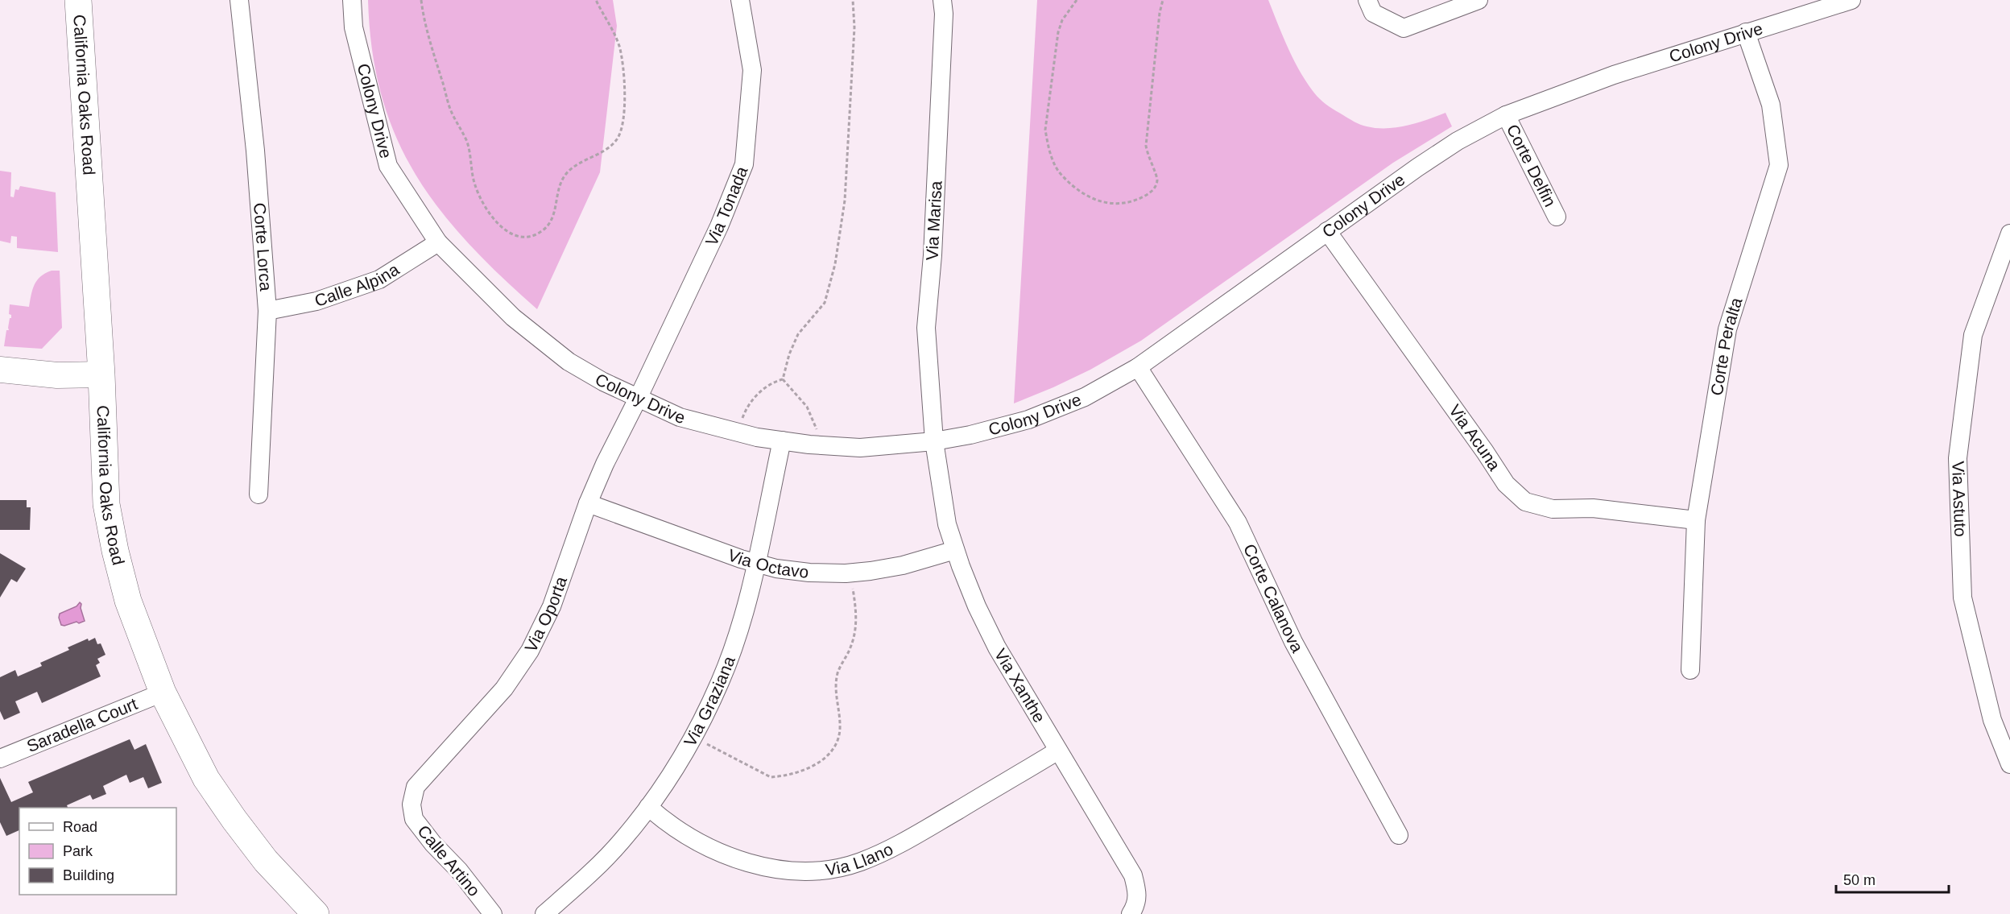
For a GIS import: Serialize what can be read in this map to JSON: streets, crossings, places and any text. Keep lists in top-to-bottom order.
{
  "streets": {
    "main road": ["California Oaks Road"],
    "street": [
      "Colony Drive",
      "Corte Delfin",
      "Via Tonada",
      "Via Marisa",
      "Corte Lorca",
      "Calle Alpina",
      "Corte Peralta",
      "Via Acuna",
      "Via Astuto",
      "Via Octavo",
      "Corte Calanova",
      "Via Oporta",
      "Via Xanthe",
      "Via Graziana",
      "Saradella Court",
      "Via Llano",
      "Calle Artino"
    ]
  },
  "crossings": [
    ["Colony Drive", "Corte Delfin"],
    ["Colony Drive", "Via Tonada"],
    ["Colony Drive", "Via Marisa"],
    ["Colony Drive", "Calle Alpina"],
    ["Colony Drive", "Corte Peralta"],
    ["Colony Drive", "Via Acuna"],
    ["Colony Drive", "Corte Calanova"],
    ["Colony Drive", "Via Oporta"],
    ["Colony Drive", "Via Xanthe"],
    ["Colony Drive", "Via Graziana"],
    ["California Oaks Road", "Saradella Court"],
    ["Via Tonada", "Via Oporta"],
    ["Via Marisa", "Via Xanthe"],
    ["Corte Lorca", "Calle Alpina"],
    ["Corte Peralta", "Via Acuna"],
    ["Via Octavo", "Via Oporta"],
    ["Via Octavo", "Via Xanthe"],
    ["Via Octavo", "Via Graziana"],
    ["Via Oporta", "Calle Artino"],
    ["Via Xanthe", "Via Llano"],
    ["Via Graziana", "Via Llano"]
  ],
  "legend": ["Road", "Park", "Building"],
  "scale_bar": "50 m"
}
